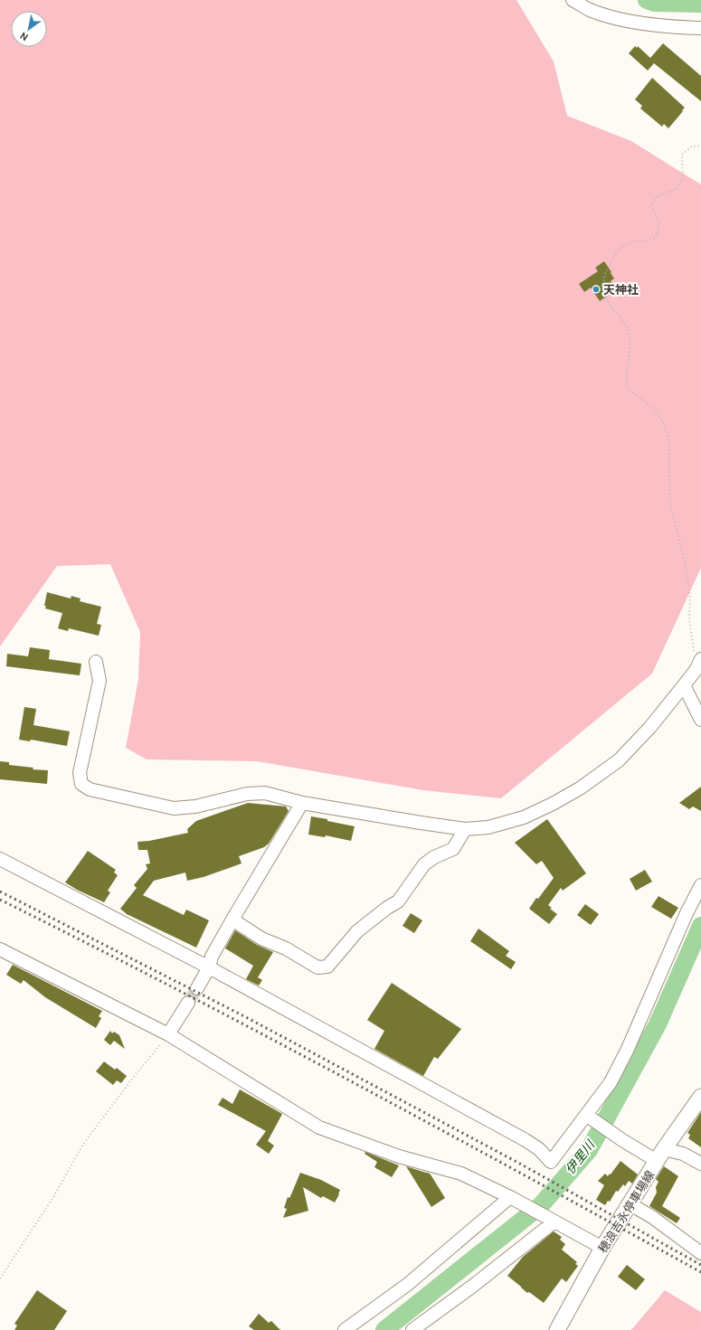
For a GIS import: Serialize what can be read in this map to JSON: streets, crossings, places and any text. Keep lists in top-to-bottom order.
{
  "streets": {
    "main road": ["穂浪吉永停車場線"]
  },
  "water": ["伊里川"],
  "places": ["天神社"],
  "north": "bottom left"
}
